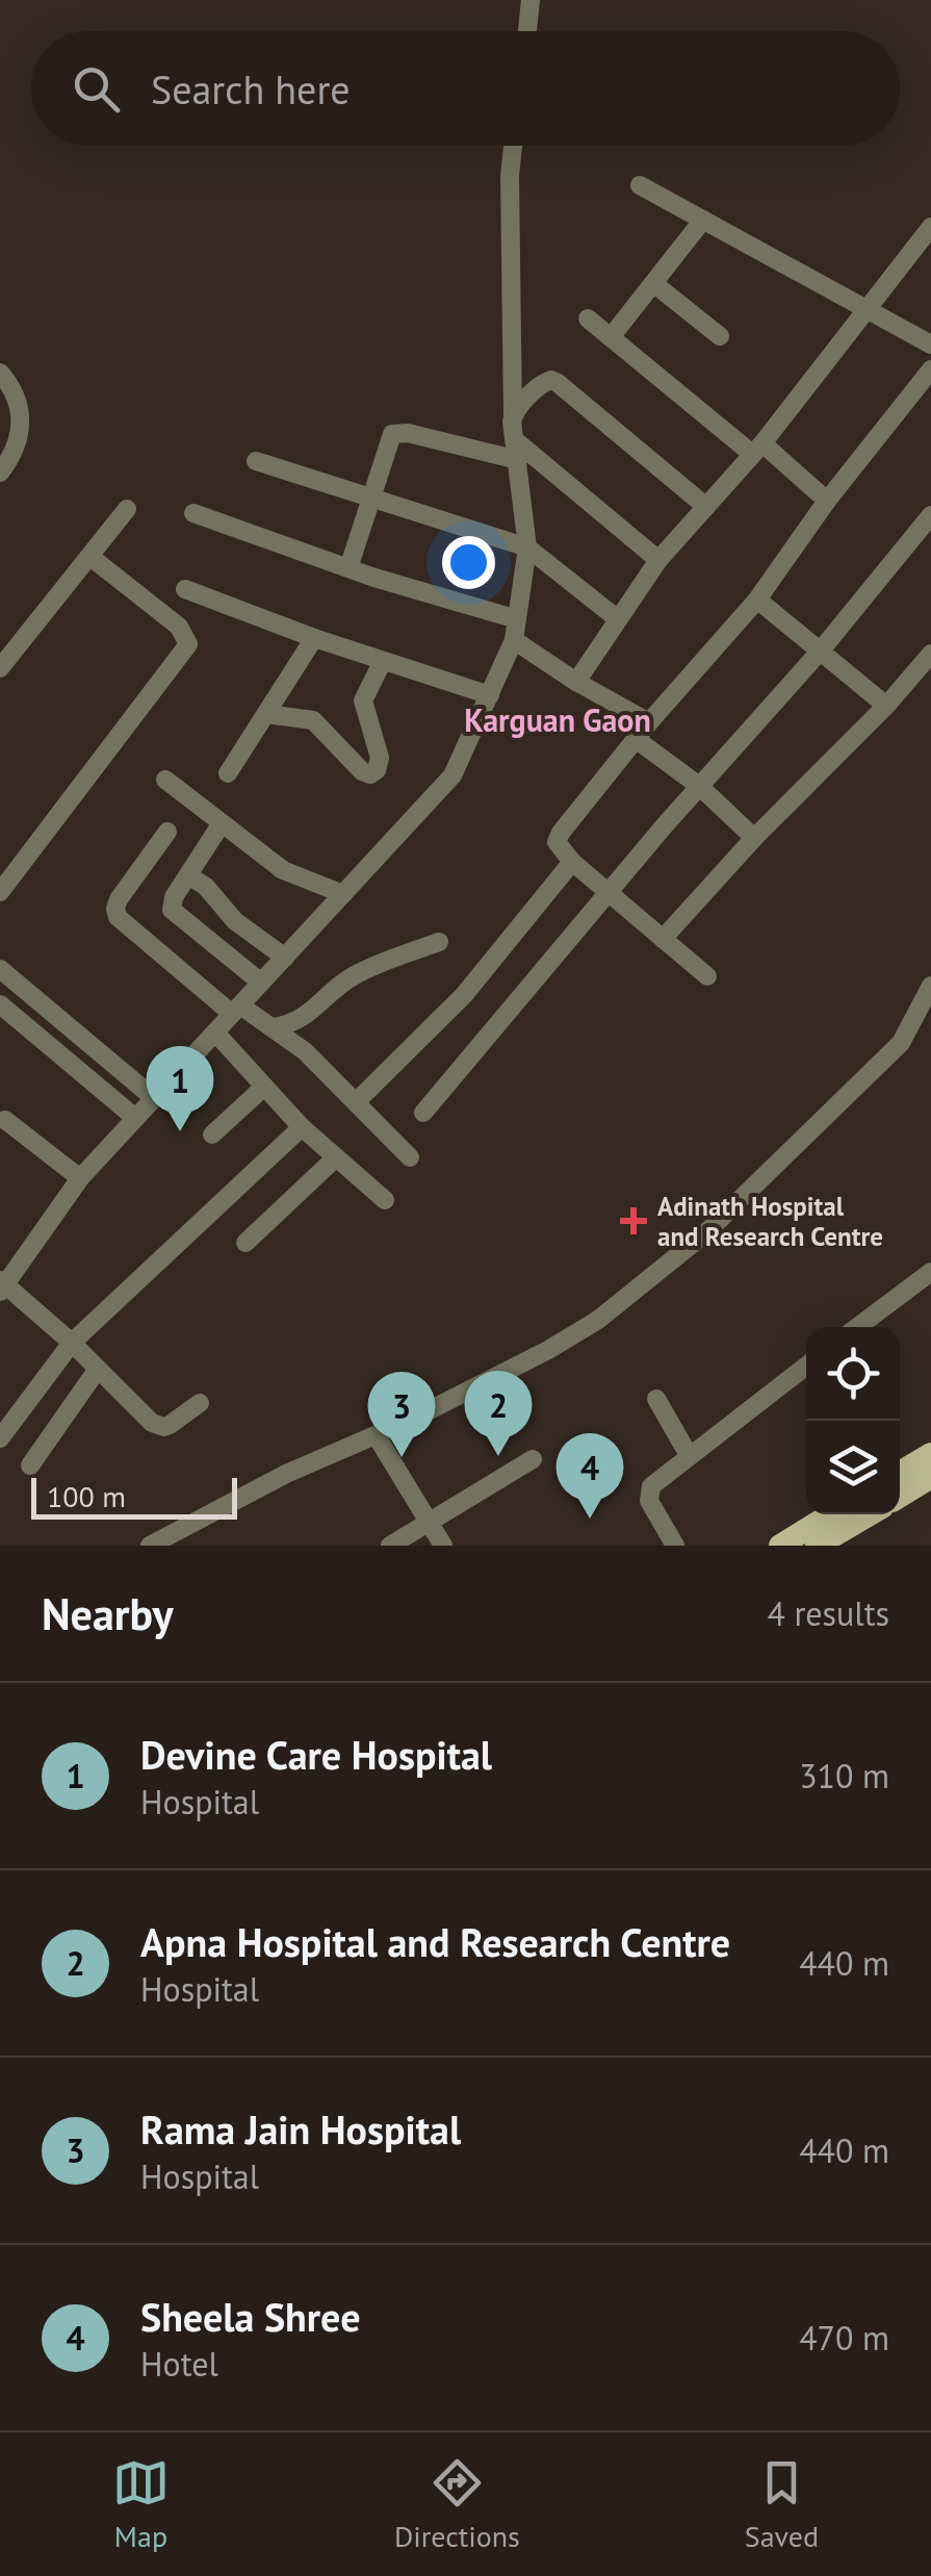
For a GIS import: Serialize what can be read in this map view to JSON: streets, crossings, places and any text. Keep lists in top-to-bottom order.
{
  "districts": ["Karguan Gaon"],
  "places": {
    "health": ["Adinath Hospital and Research Centre"]
  },
  "scale_bar": "100 m",
  "page": {
    "search": "Search here",
    "pins": [
      "1",
      "2",
      "3",
      "4"
    ],
    "scale": "100 m",
    "heading": ["Nearby", "4 results"],
    "list": [
      {
        "mark": "1",
        "name": "Devine Care Hospital",
        "note": "Hospital",
        "value": "310 m"
      },
      {
        "mark": "2",
        "name": "Apna Hospital and Research Centre",
        "note": "Hospital",
        "value": "440 m"
      },
      {
        "mark": "3",
        "name": "Rama Jain Hospital",
        "note": "Hospital",
        "value": "440 m"
      },
      {
        "mark": "4",
        "name": "Sheela Shree",
        "note": "Hotel",
        "value": "470 m"
      }
    ],
    "nav": ["Map", "Directions", "Saved"]
  }
}
